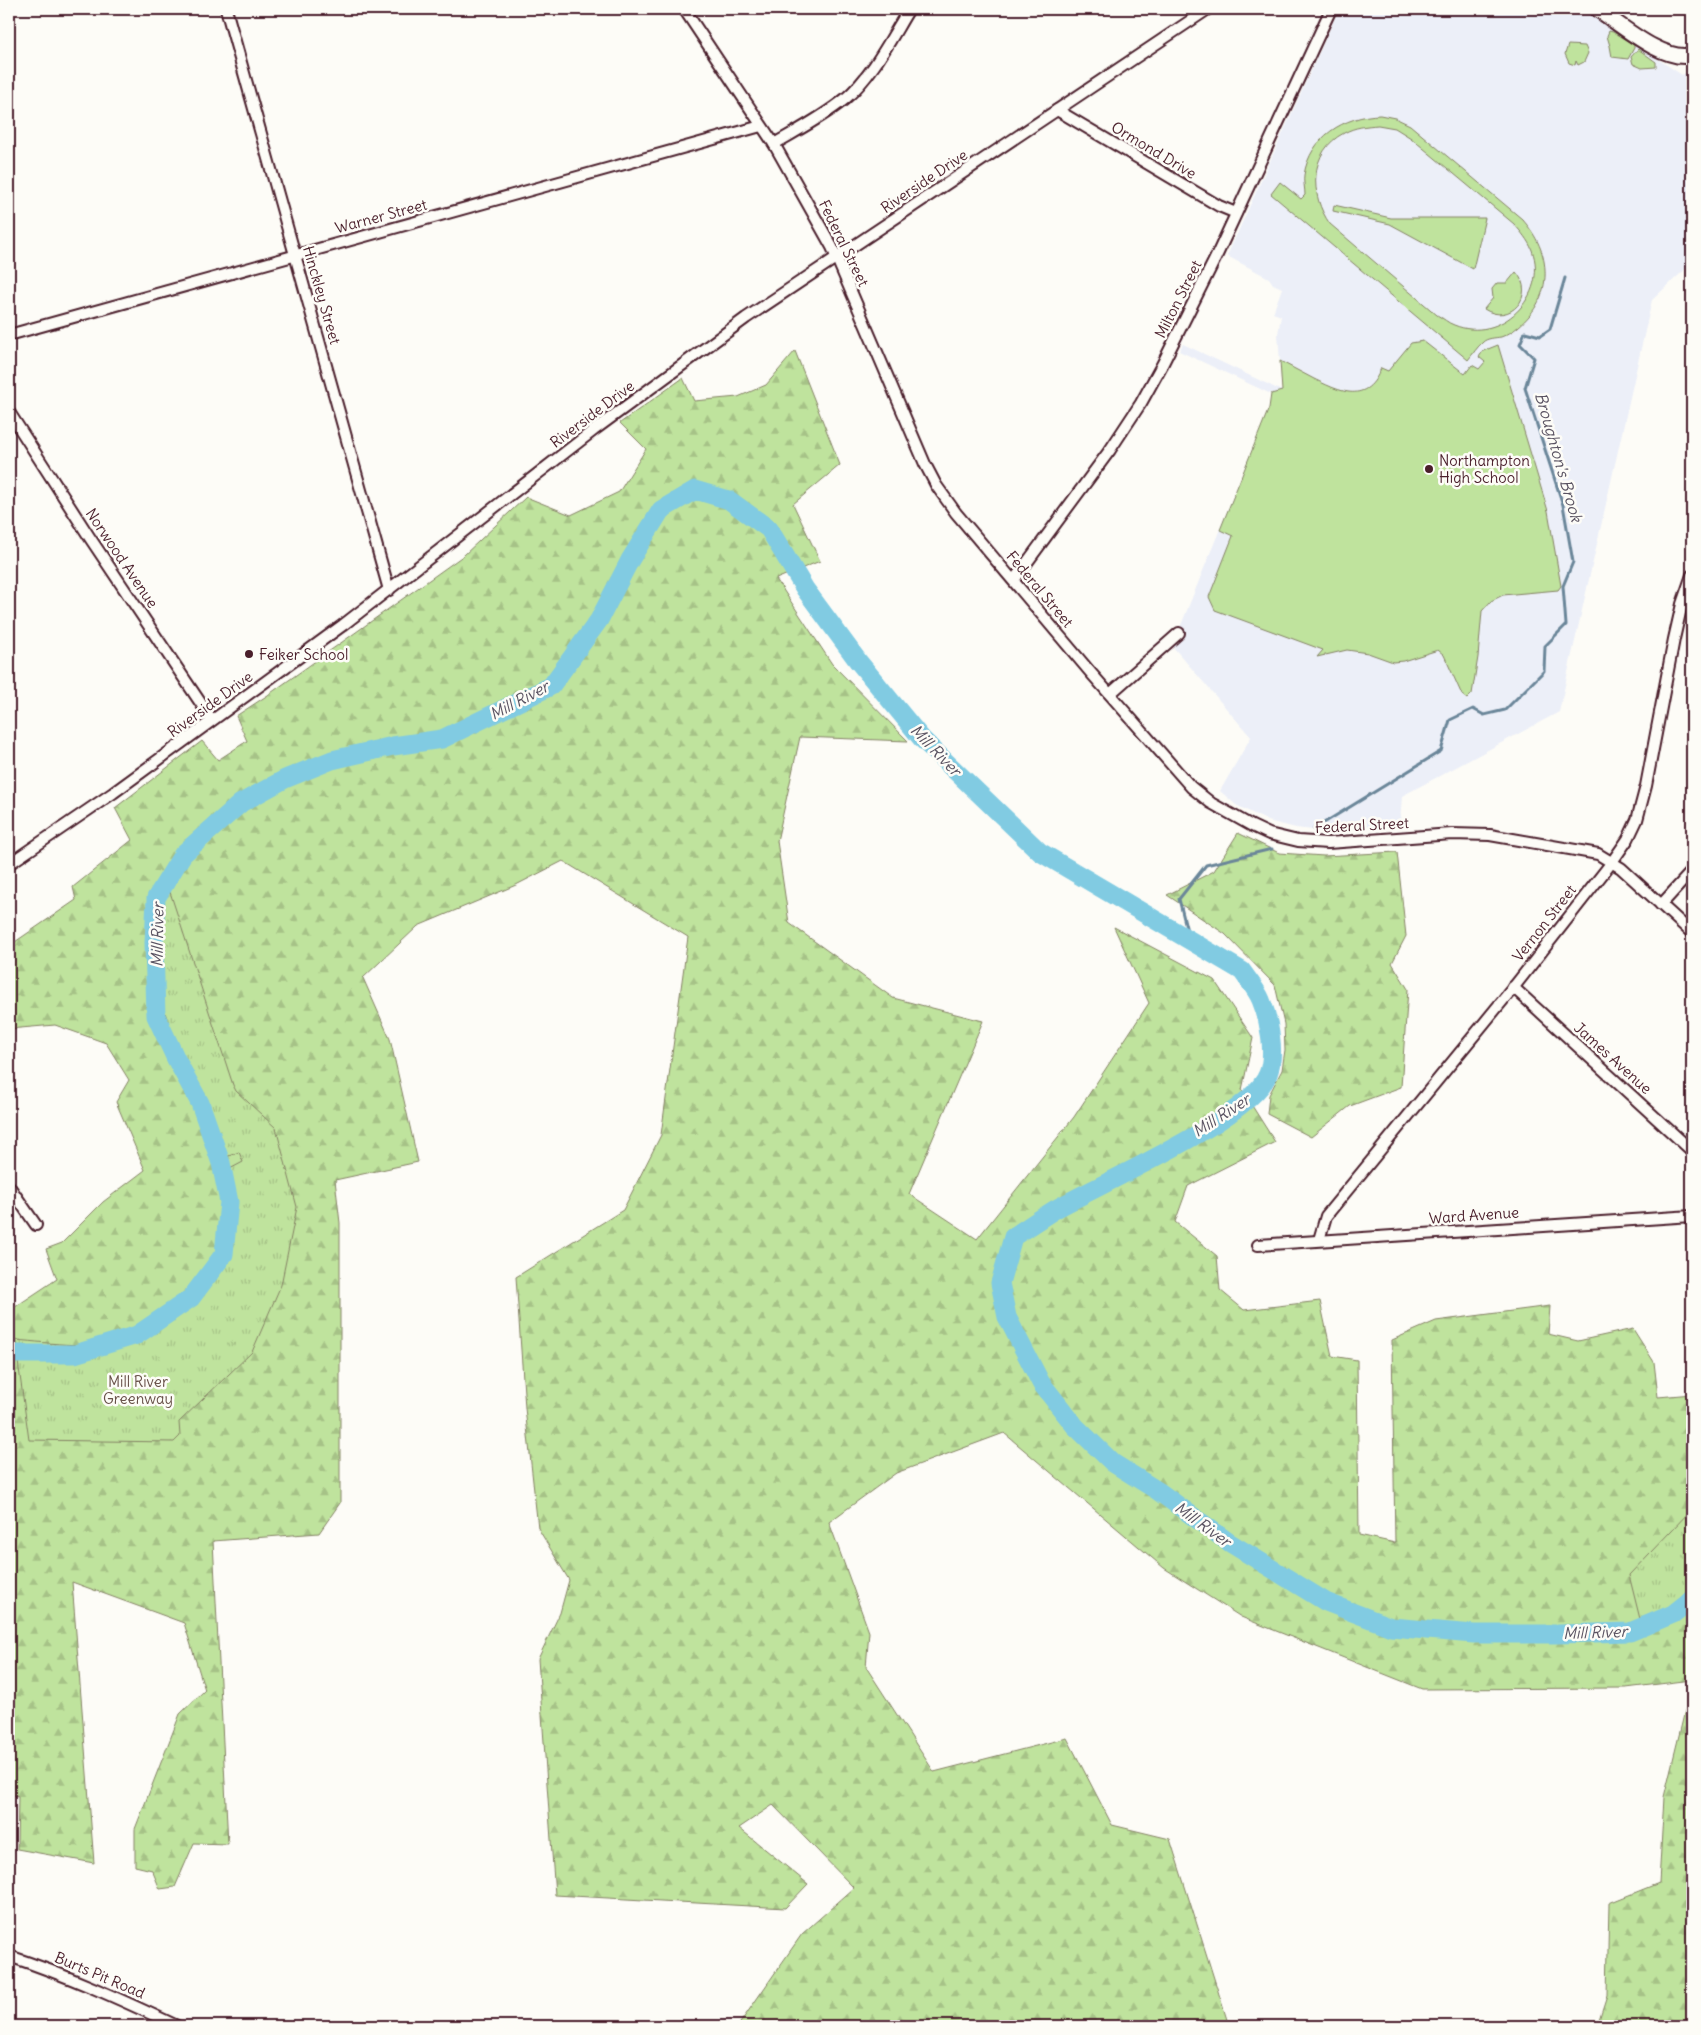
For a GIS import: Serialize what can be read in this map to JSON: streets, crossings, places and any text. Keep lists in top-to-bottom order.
{
  "streets": {
    "street": [
      "Ormond Drive",
      "Riverside Drive",
      "Warner Street",
      "Federal Street",
      "Hinckley Street",
      "Milton Street",
      "Norwood Avenue",
      "Vernon Street",
      "James Avenue",
      "Ward Avenue",
      "Burts Pit Road"
    ]
  },
  "crossings": [
    ["Ormond Drive", "Riverside Drive"],
    ["Ormond Drive", "Milton Street"],
    ["Riverside Drive", "Federal Street"],
    ["Riverside Drive", "Hinckley Street"],
    ["Riverside Drive", "Norwood Avenue"],
    ["Warner Street", "Federal Street"],
    ["Warner Street", "Hinckley Street"],
    ["Federal Street", "Milton Street"],
    ["Federal Street", "Vernon Street"],
    ["Vernon Street", "James Avenue"],
    ["Vernon Street", "Ward Avenue"]
  ],
  "water": ["Broughton's Brook", "Mill River"],
  "parks": ["Mill River Greenway"],
  "places": ["Northampton High School", "Feiker School"]
}
